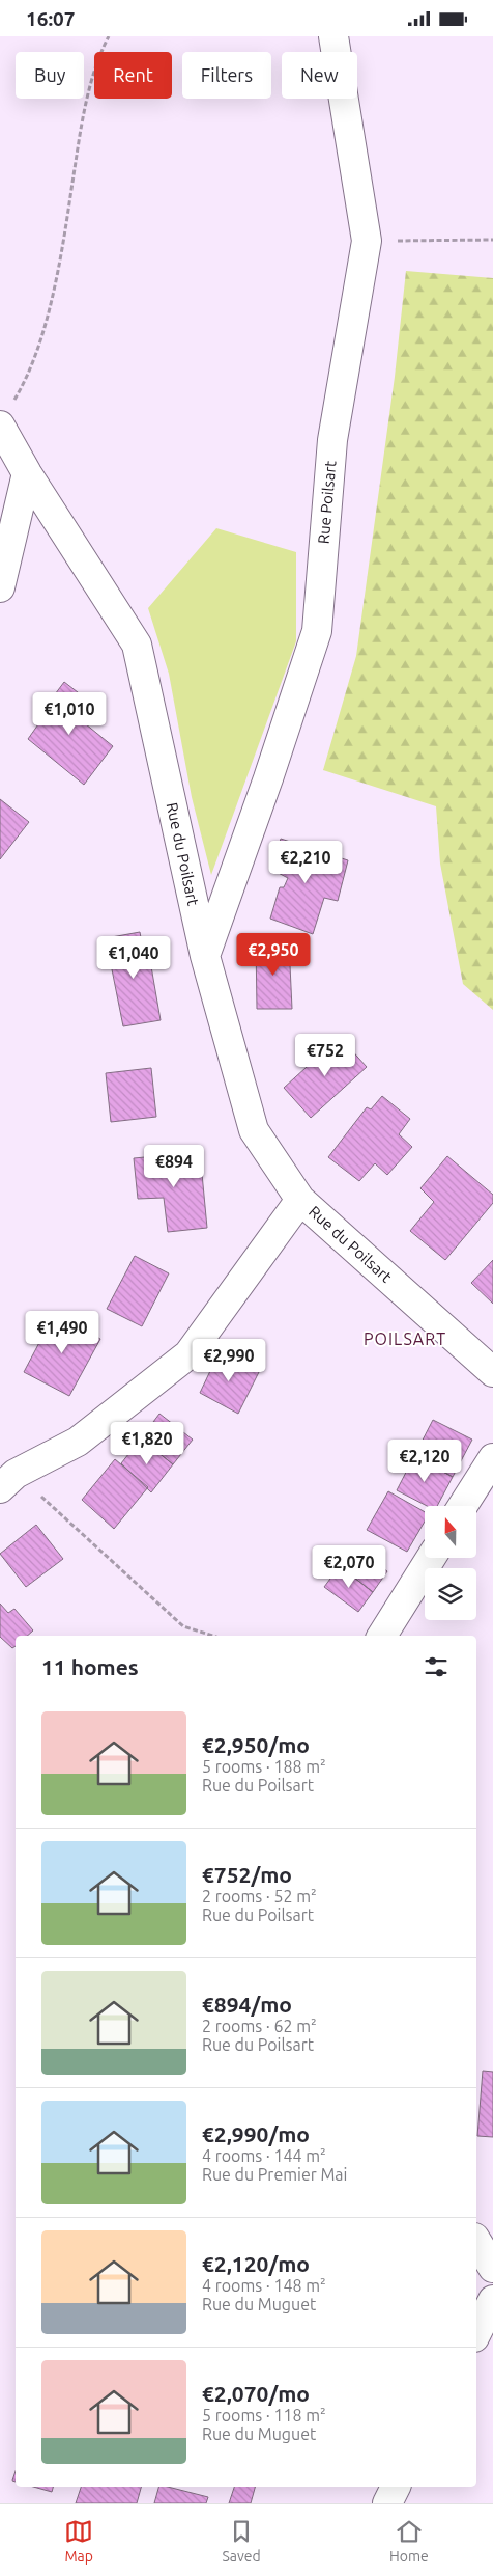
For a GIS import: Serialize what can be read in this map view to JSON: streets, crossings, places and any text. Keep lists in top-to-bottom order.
{
  "streets": {
    "street": ["Rue Poilsart", "Rue du Poilsart"]
  },
  "crossings": [
    ["Rue Poilsart", "Rue du Poilsart"]
  ],
  "districts": ["POILSART"],
  "north": "top",
  "page": {
    "status": "16:07",
    "chip": [
      "Buy",
      "Rent",
      "Filters",
      "New"
    ],
    "price": [
      "€1,010",
      "€2,210",
      "€2,950",
      "€1,040",
      "€752",
      "€894",
      "€1,490",
      "€2,990",
      "€1,820",
      "€2,120",
      "€2,070"
    ],
    "heading": "11 homes",
    "list": [
      {
        "name": "€2,950/mo",
        "note": "5 rooms · 188 m² · Rue du Poilsart"
      },
      {
        "name": "€752/mo",
        "note": "2 rooms · 52 m² · Rue du Poilsart"
      },
      {
        "name": "€894/mo",
        "note": "2 rooms · 62 m² · Rue du Poilsart"
      },
      {
        "name": "€2,990/mo",
        "note": "4 rooms · 144 m² · Rue du Premier Mai"
      },
      {
        "name": "€2,120/mo",
        "note": "4 rooms · 148 m² · Rue du Muguet"
      },
      {
        "name": "€2,070/mo",
        "note": "5 rooms · 118 m² · Rue du Muguet"
      }
    ],
    "tabs": ["Map", "Saved", "Home"]
  }
}
